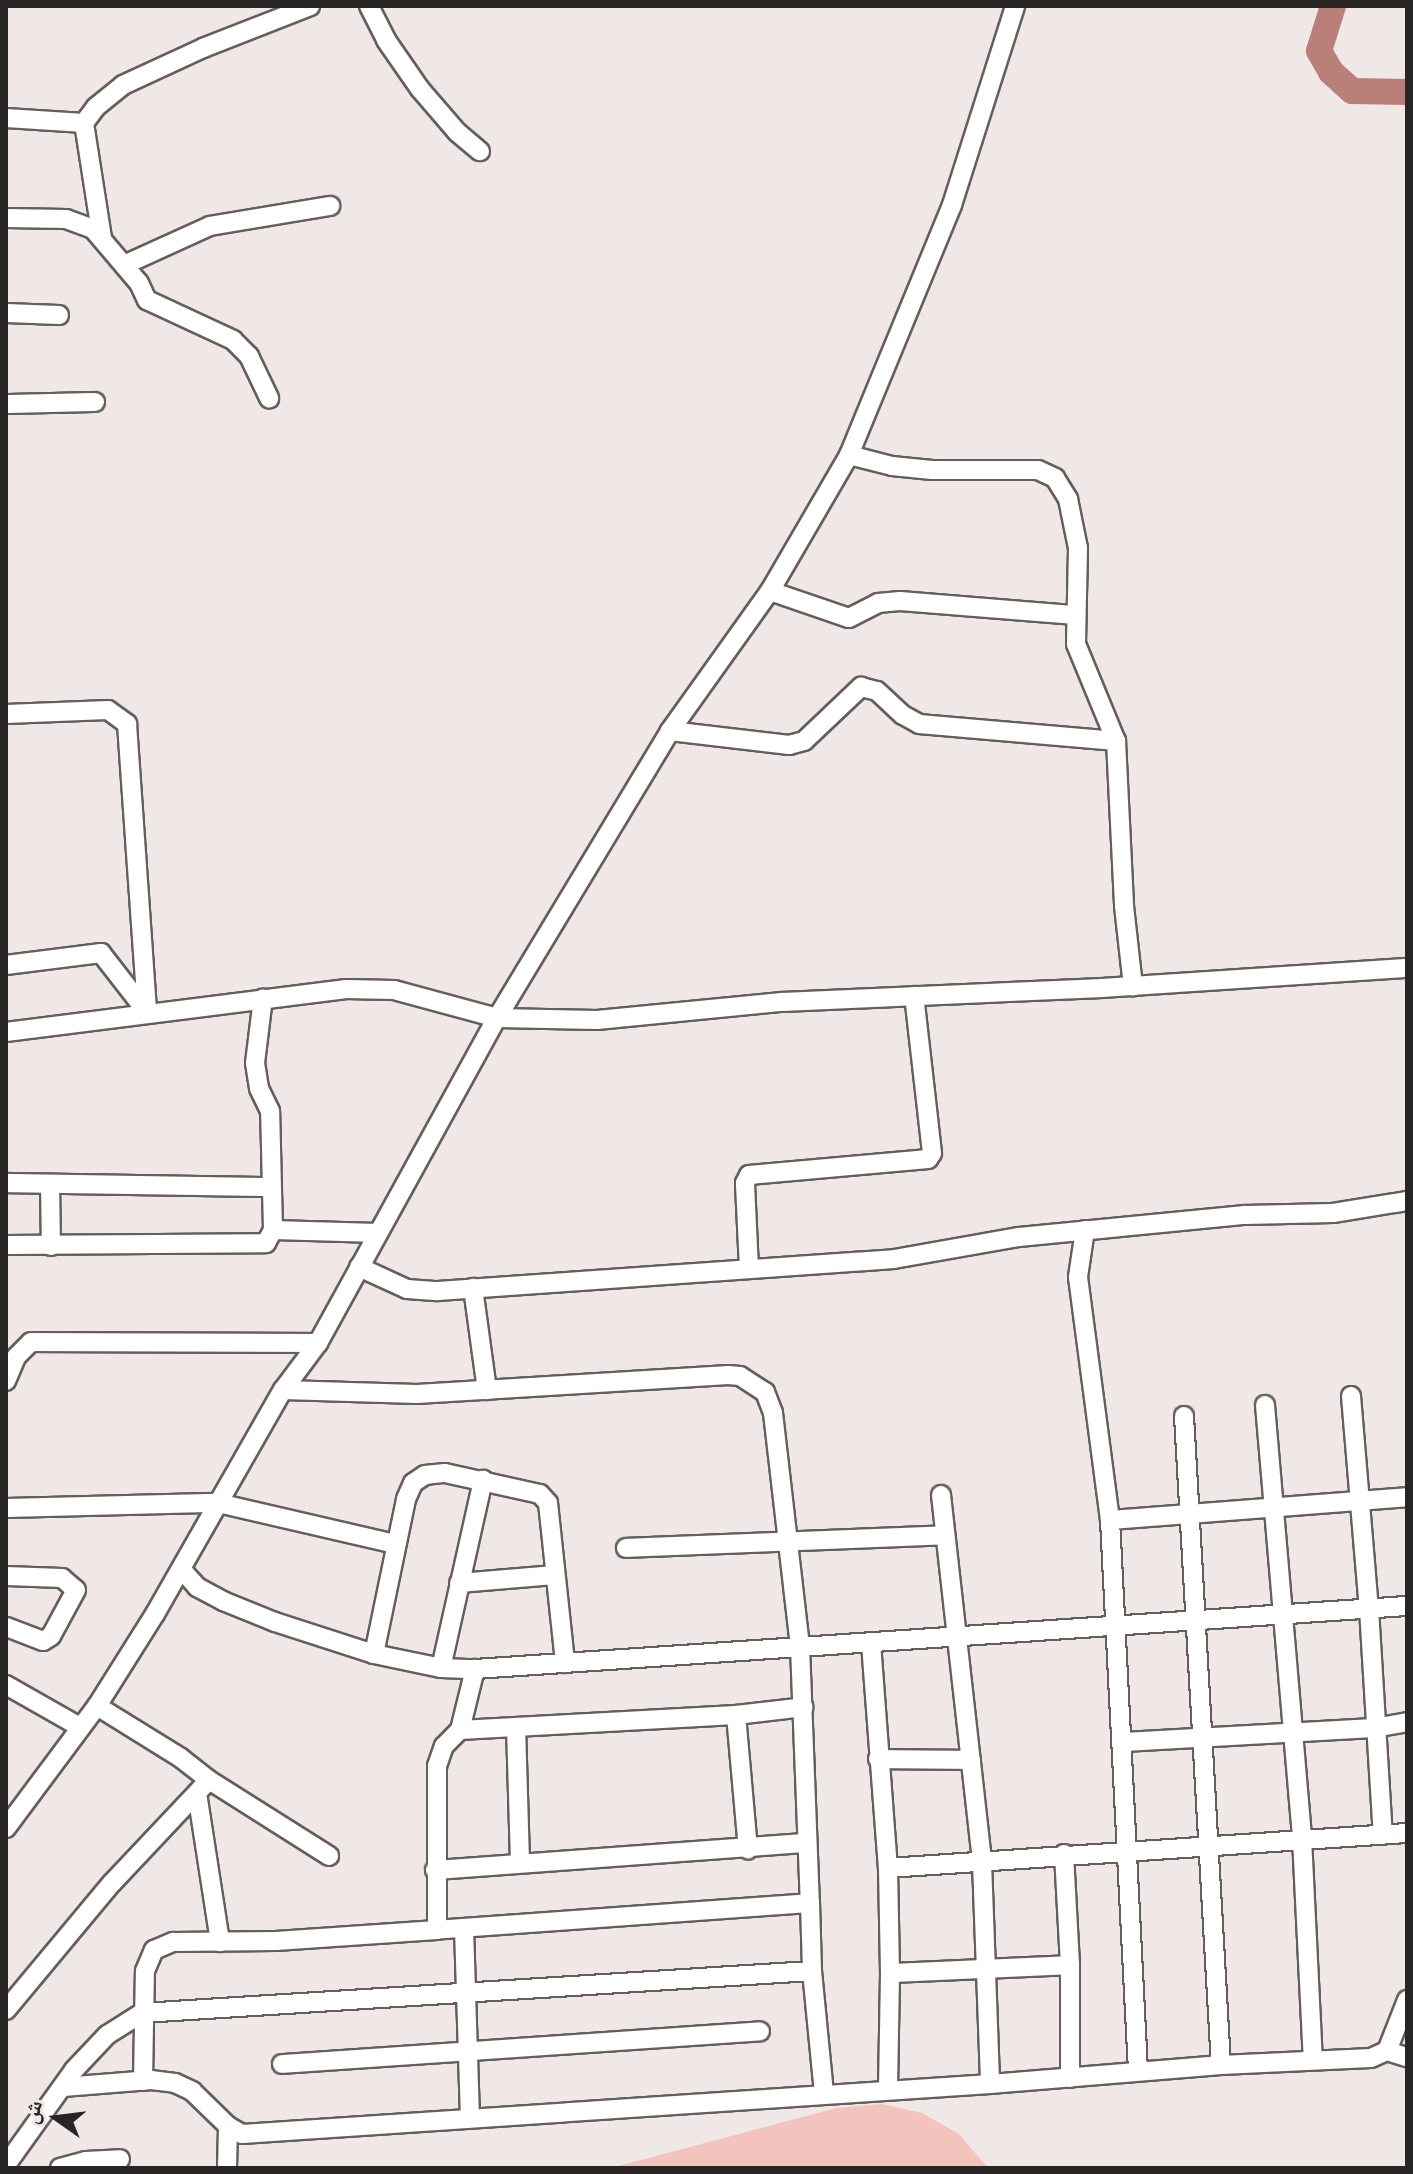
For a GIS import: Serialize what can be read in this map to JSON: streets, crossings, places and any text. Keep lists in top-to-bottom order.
{
  "north": "left"
}
